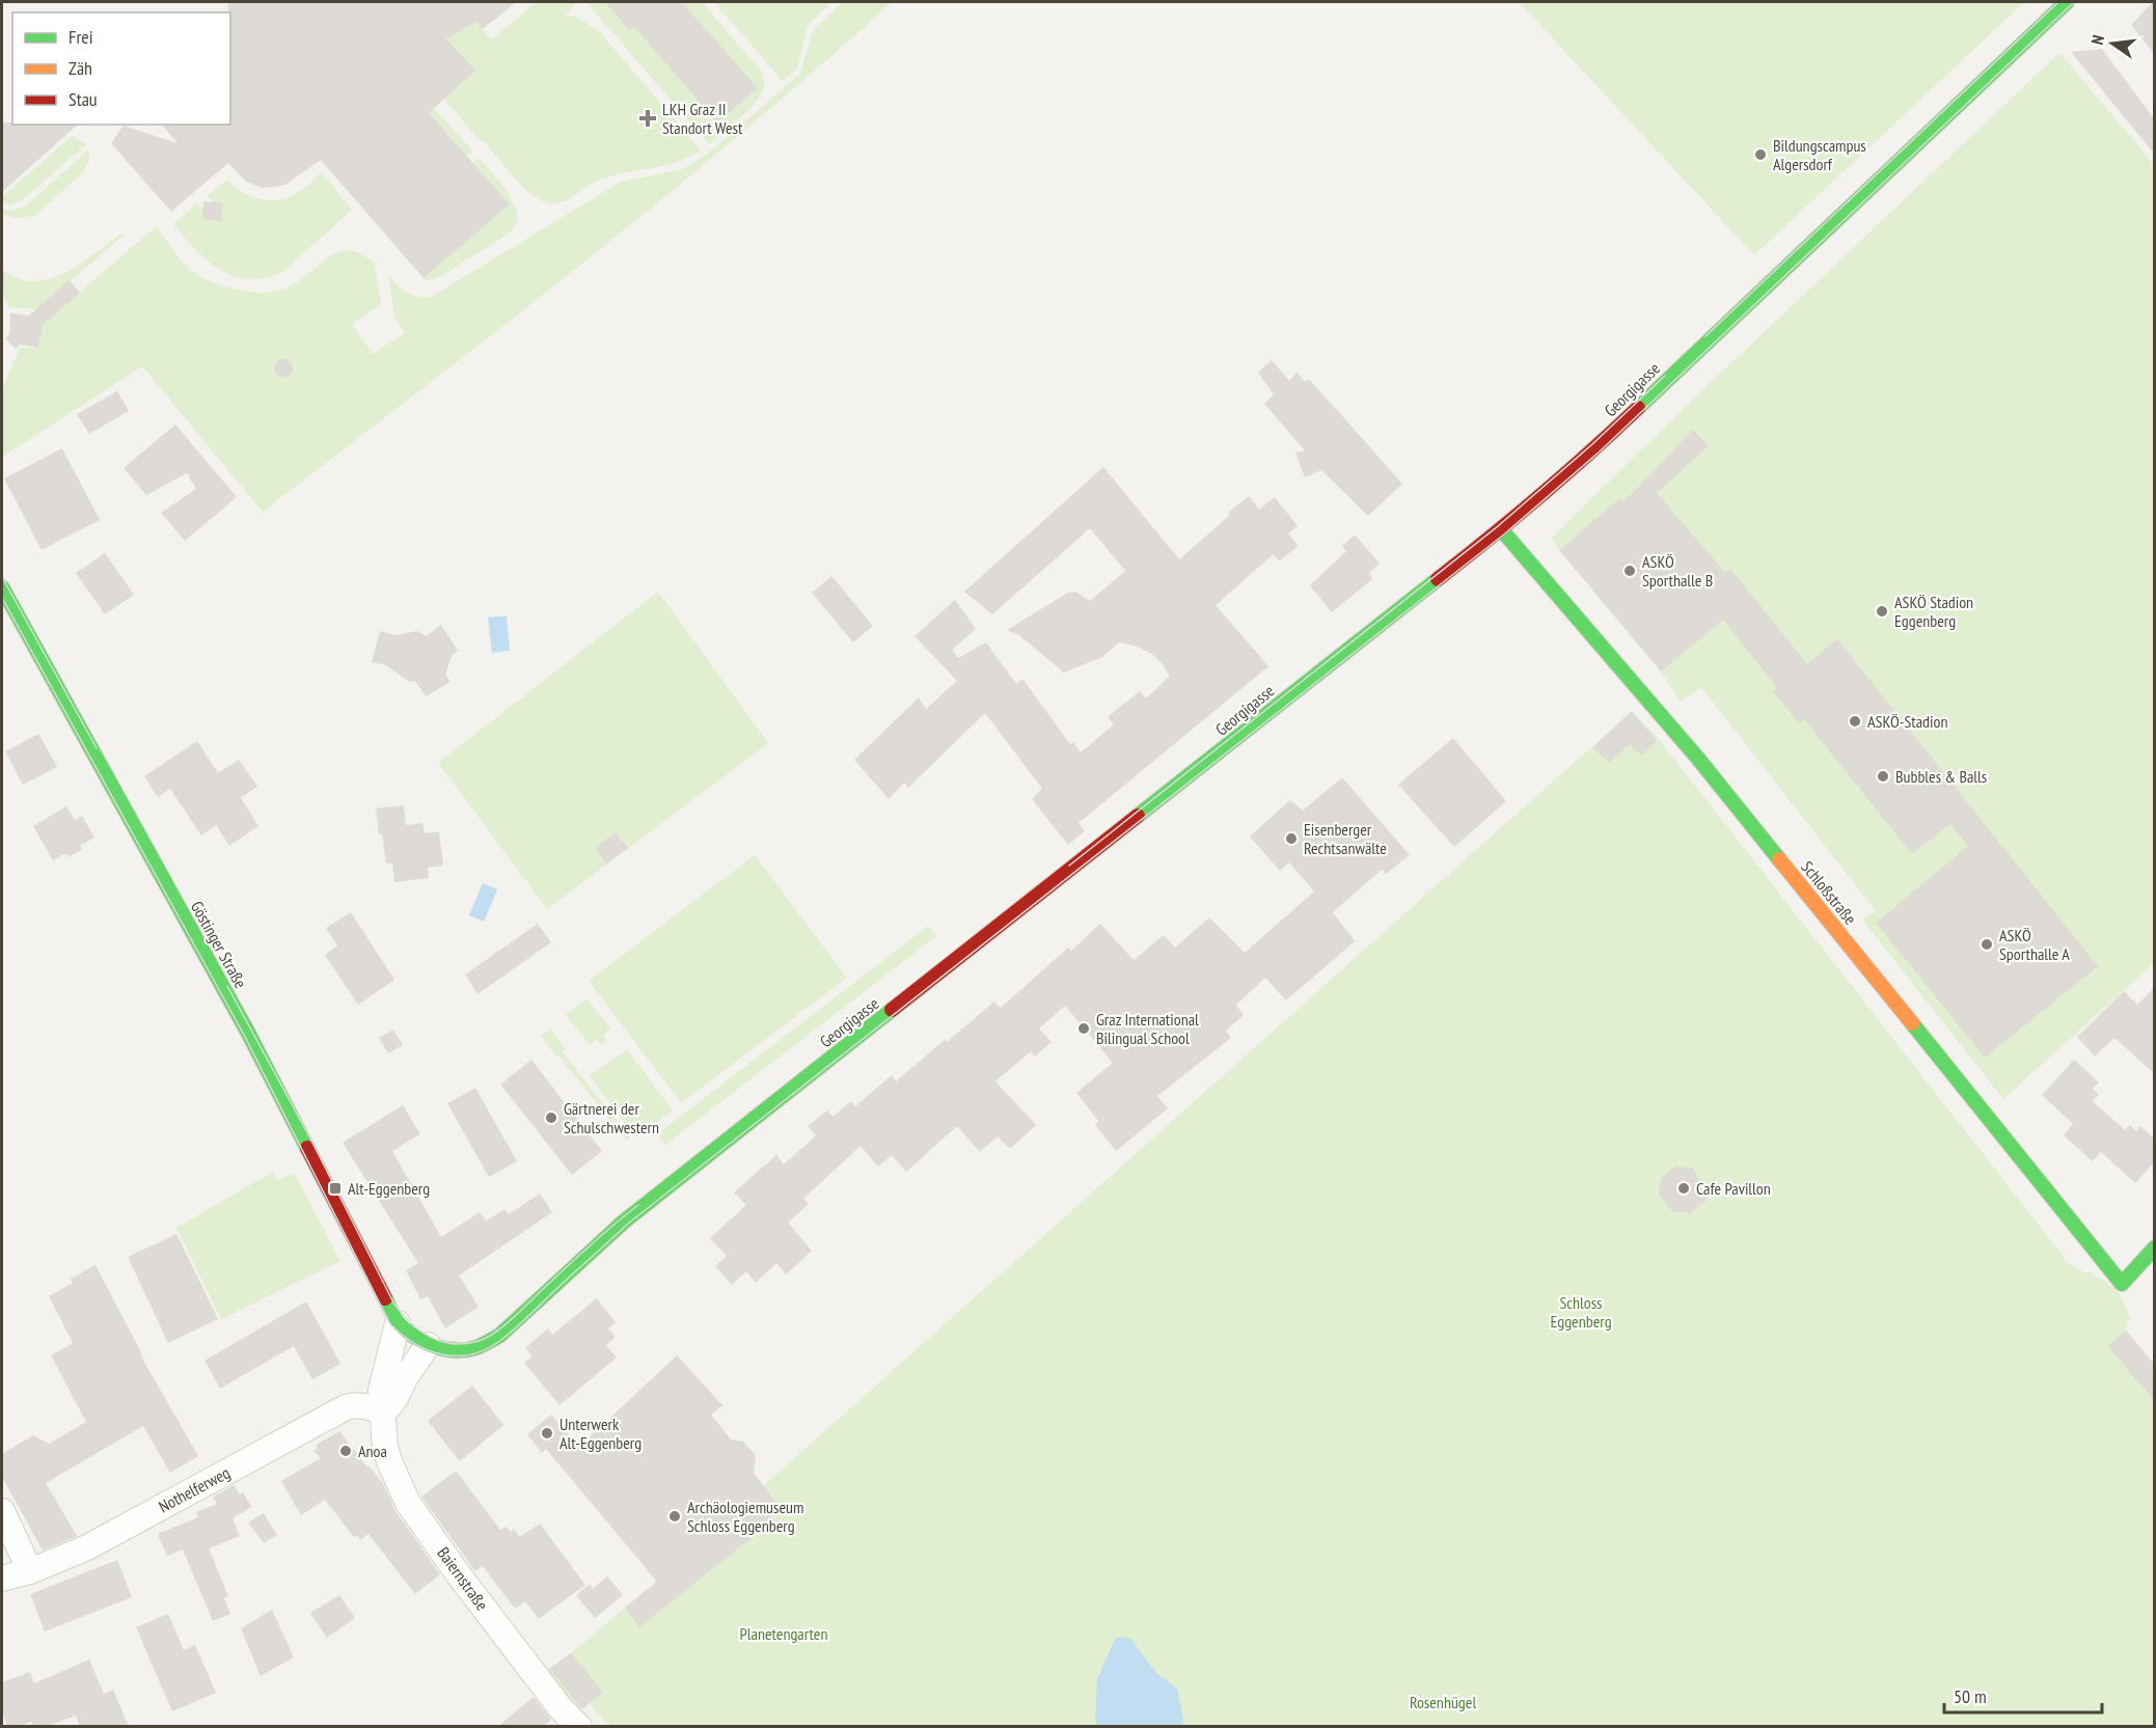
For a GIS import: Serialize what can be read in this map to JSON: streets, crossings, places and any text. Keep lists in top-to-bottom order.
{
  "streets": {
    "main road": ["Georgigasse", "Schloßstraße", "Göstinger Straße"],
    "street": ["Nothelferweg", "Baiernstraße"]
  },
  "crossings": [
    ["Georgigasse", "Schloßstraße"],
    ["Georgigasse", "Göstinger Straße"],
    ["Georgigasse", "Baiernstraße"],
    ["Göstinger Straße", "Baiernstraße"],
    ["Nothelferweg", "Baiernstraße"]
  ],
  "parks": ["Schloss Eggenberg", "Planetengarten", "Rosenhügel"],
  "places": {
    "health": ["LKH Graz II Standort West"],
    "other": [
      "Bildungscampus Algersdorf",
      "ASKÖ Sporthalle B",
      "ASKÖ Stadion Eggenberg",
      "ASKÖ-Stadion",
      "Bubbles & Balls",
      "Eisenberger Rechtsanwälte",
      "ASKÖ Sporthalle A",
      "Graz International Bilingual School",
      "Gärtnerei der Schulschwestern",
      "Cafe Pavillon",
      "Unterwerk Alt-Eggenberg",
      "Anoa",
      "Archäologiemuseum Schloss Eggenberg"
    ],
    "transit": ["Alt-Eggenberg"]
  },
  "legend": ["Frei", "Zäh", "Stau"],
  "scale_bar": "50 m",
  "north": "left"
}
